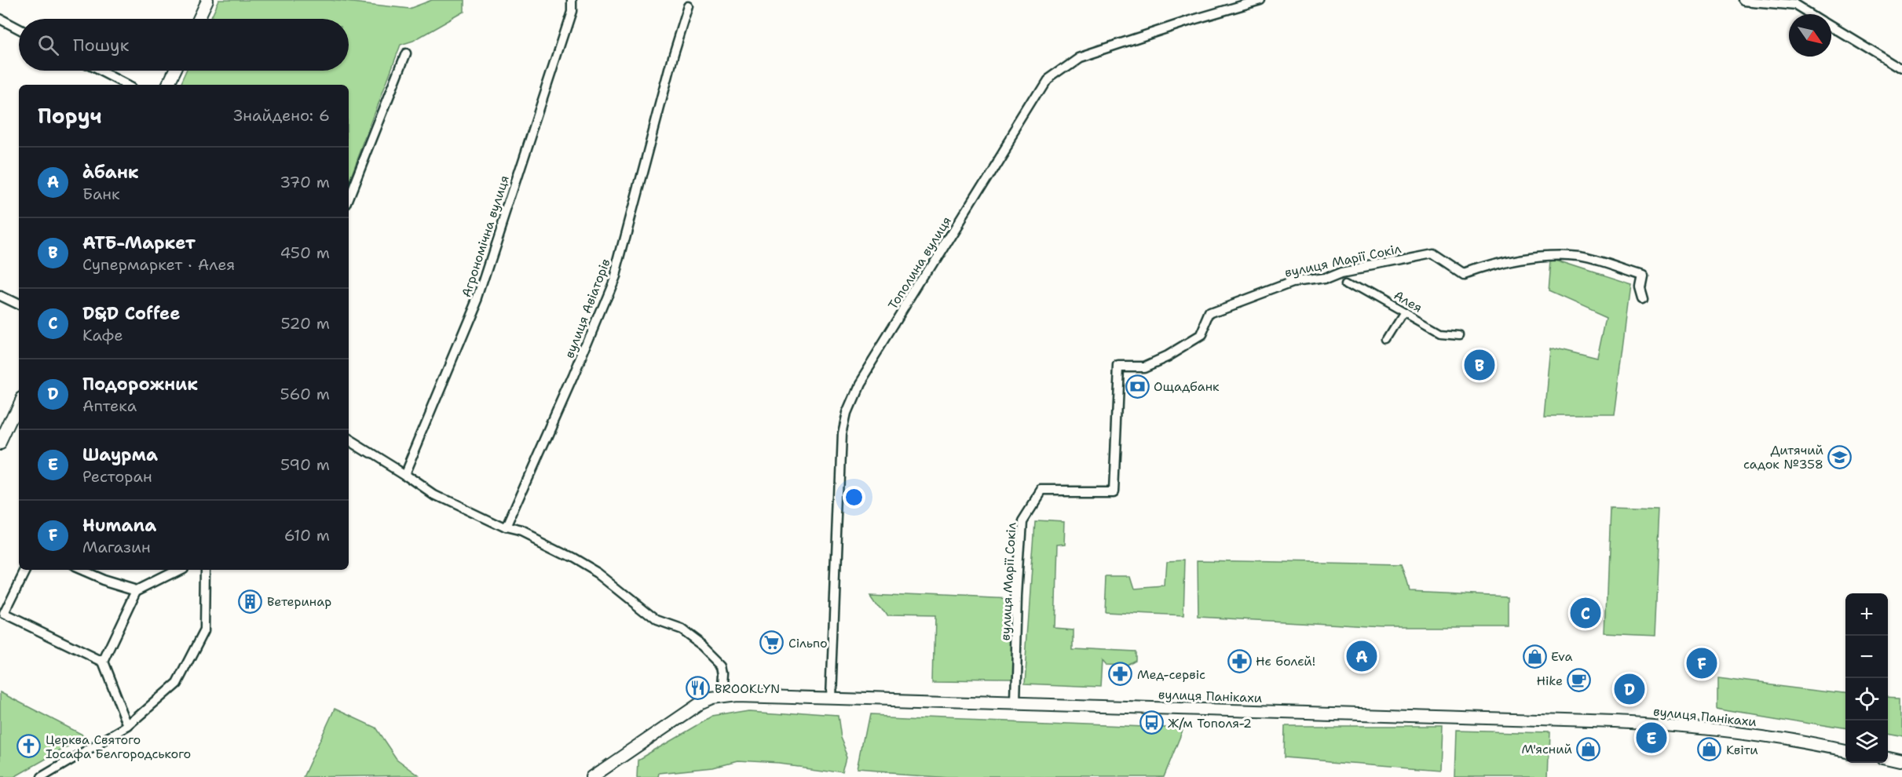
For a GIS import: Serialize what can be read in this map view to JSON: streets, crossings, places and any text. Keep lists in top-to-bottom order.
{
  "streets": {
    "street": [
      "Агрономічна вулиця",
      "вулиця Марії Сокіл",
      "Тополина вулиця",
      "Алея",
      "вулиця Авіаторів",
      "вулиця Панікахи"
    ]
  },
  "crossings": [
    ["вулиця Марії Сокіл", "вулиця Панікахи"],
    ["Тополина вулиця", "вулиця Панікахи"]
  ],
  "places": {
    "bank": ["Ощадбанк"],
    "school or university": ["Дитячий садок №358"],
    "building": ["Ветеринар"],
    "supermarket": ["Сільпо"],
    "shop": ["Eva", "М'ясний", "Квіти"],
    "pharmacy": ["Нє болєй!", "Мед-сервіс"],
    "cafe": ["Hike"],
    "restaurant": ["BROOKLYN"],
    "bus stop": ["Ж/м Тополя-2"],
    "church": ["Церква Святого Іосафа Белгородського"]
  },
  "north": "bottom right",
  "page": {
    "search": "Пошук",
    "heading": ["Поруч", "Знайдено: 6"],
    "list": [
      {
        "mark": "A",
        "name": "а̀банк",
        "note": "Банк",
        "value": "370 m"
      },
      {
        "mark": "B",
        "name": "АТБ-Маркет",
        "note": "Супермаркет · Алея",
        "value": "450 m"
      },
      {
        "mark": "C",
        "name": "D&D Coffee",
        "note": "Кафе",
        "value": "520 m"
      },
      {
        "mark": "D",
        "name": "Подорожник",
        "note": "Аптека",
        "value": "560 m"
      },
      {
        "mark": "E",
        "name": "Шаурма",
        "note": "Ресторан",
        "value": "590 m"
      },
      {
        "mark": "F",
        "name": "Humana",
        "note": "Магазин",
        "value": "610 m"
      }
    ],
    "pins": [
      "B",
      "C",
      "A",
      "F",
      "D",
      "E"
    ],
    "map_buttons": ["+", "−"]
  }
}
